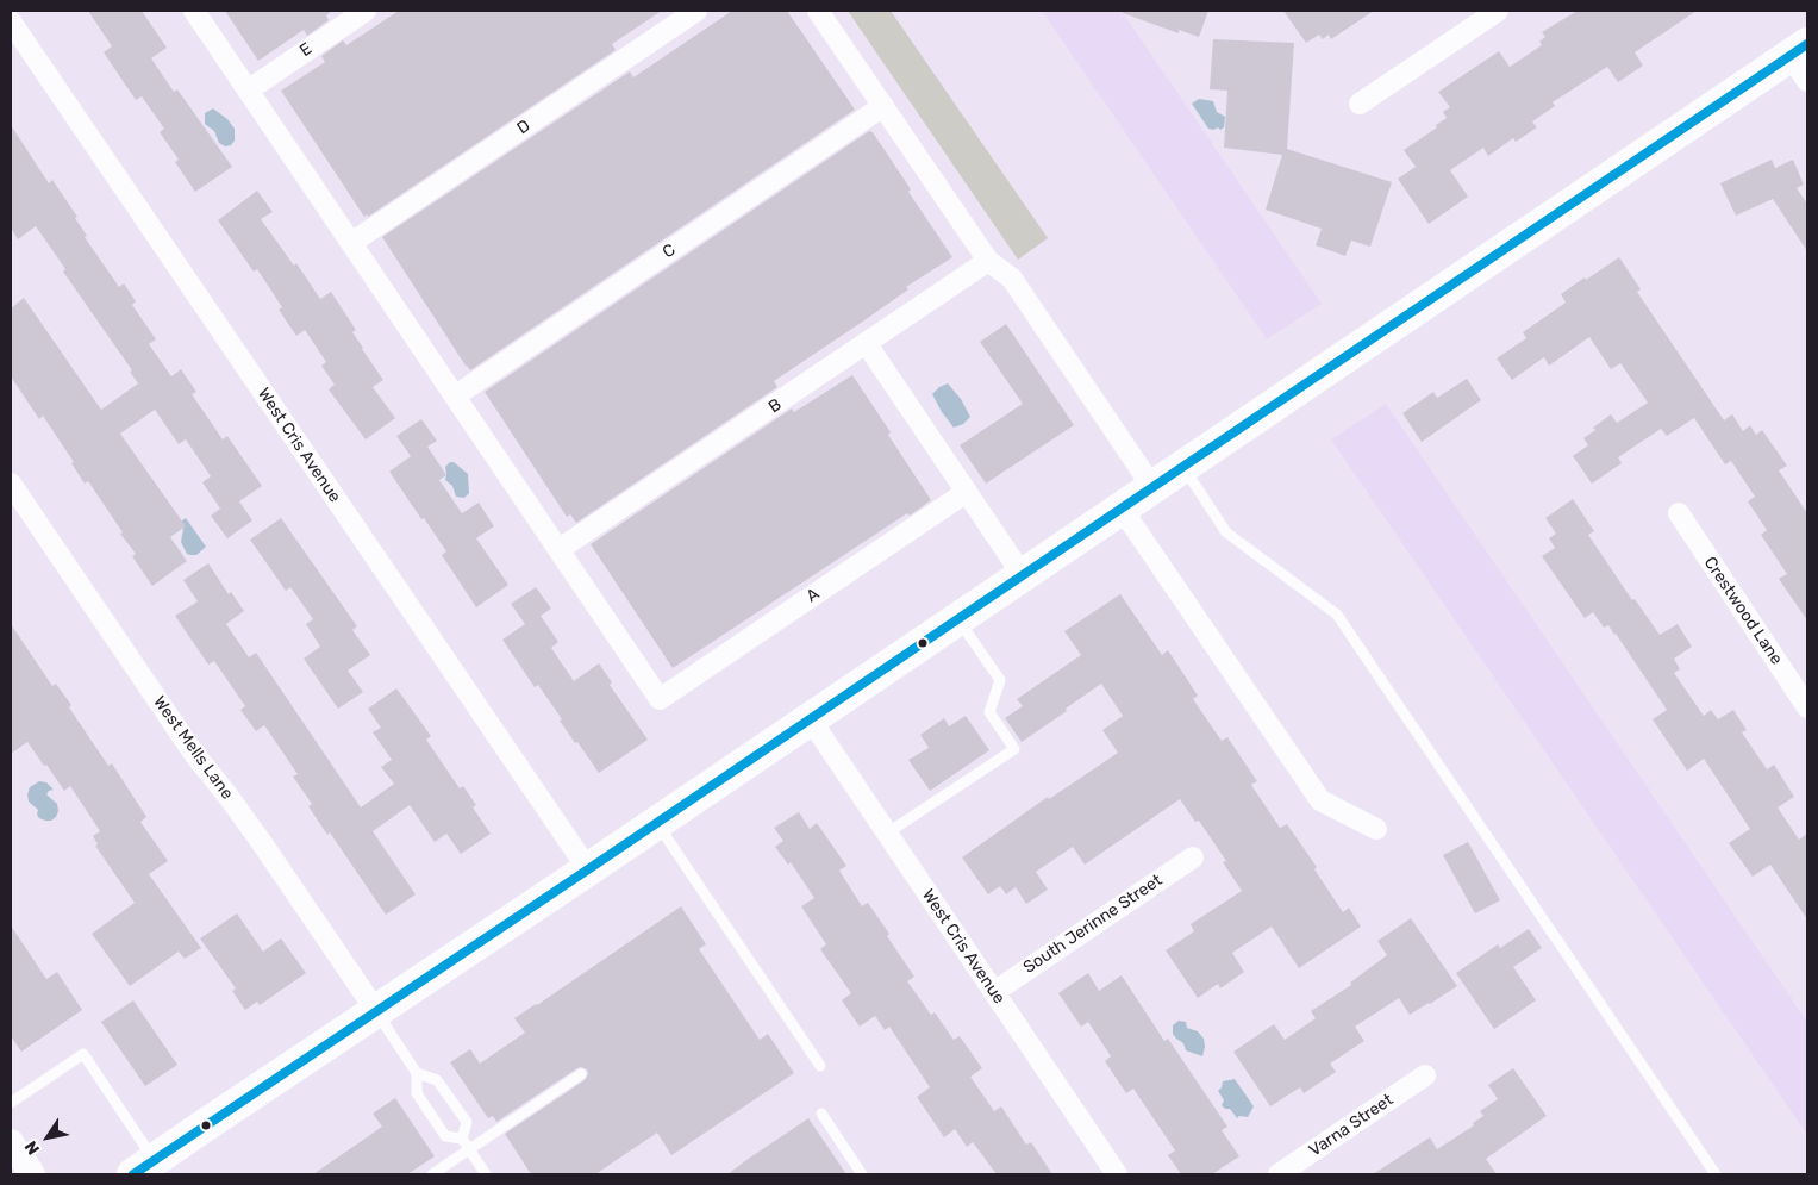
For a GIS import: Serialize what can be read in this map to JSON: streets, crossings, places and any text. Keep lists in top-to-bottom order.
{
  "streets": {
    "street": [
      "E",
      "D",
      "C",
      "B",
      "West Cris Avenue",
      "A",
      "Crestwood Lane",
      "West Mells Lane",
      "South Jerinne Street",
      "Varna Street"
    ]
  },
  "crossings": [
    ["B", "A"],
    ["West Cris Avenue", "South Jerinne Street"]
  ],
  "north": "bottom left"
}
